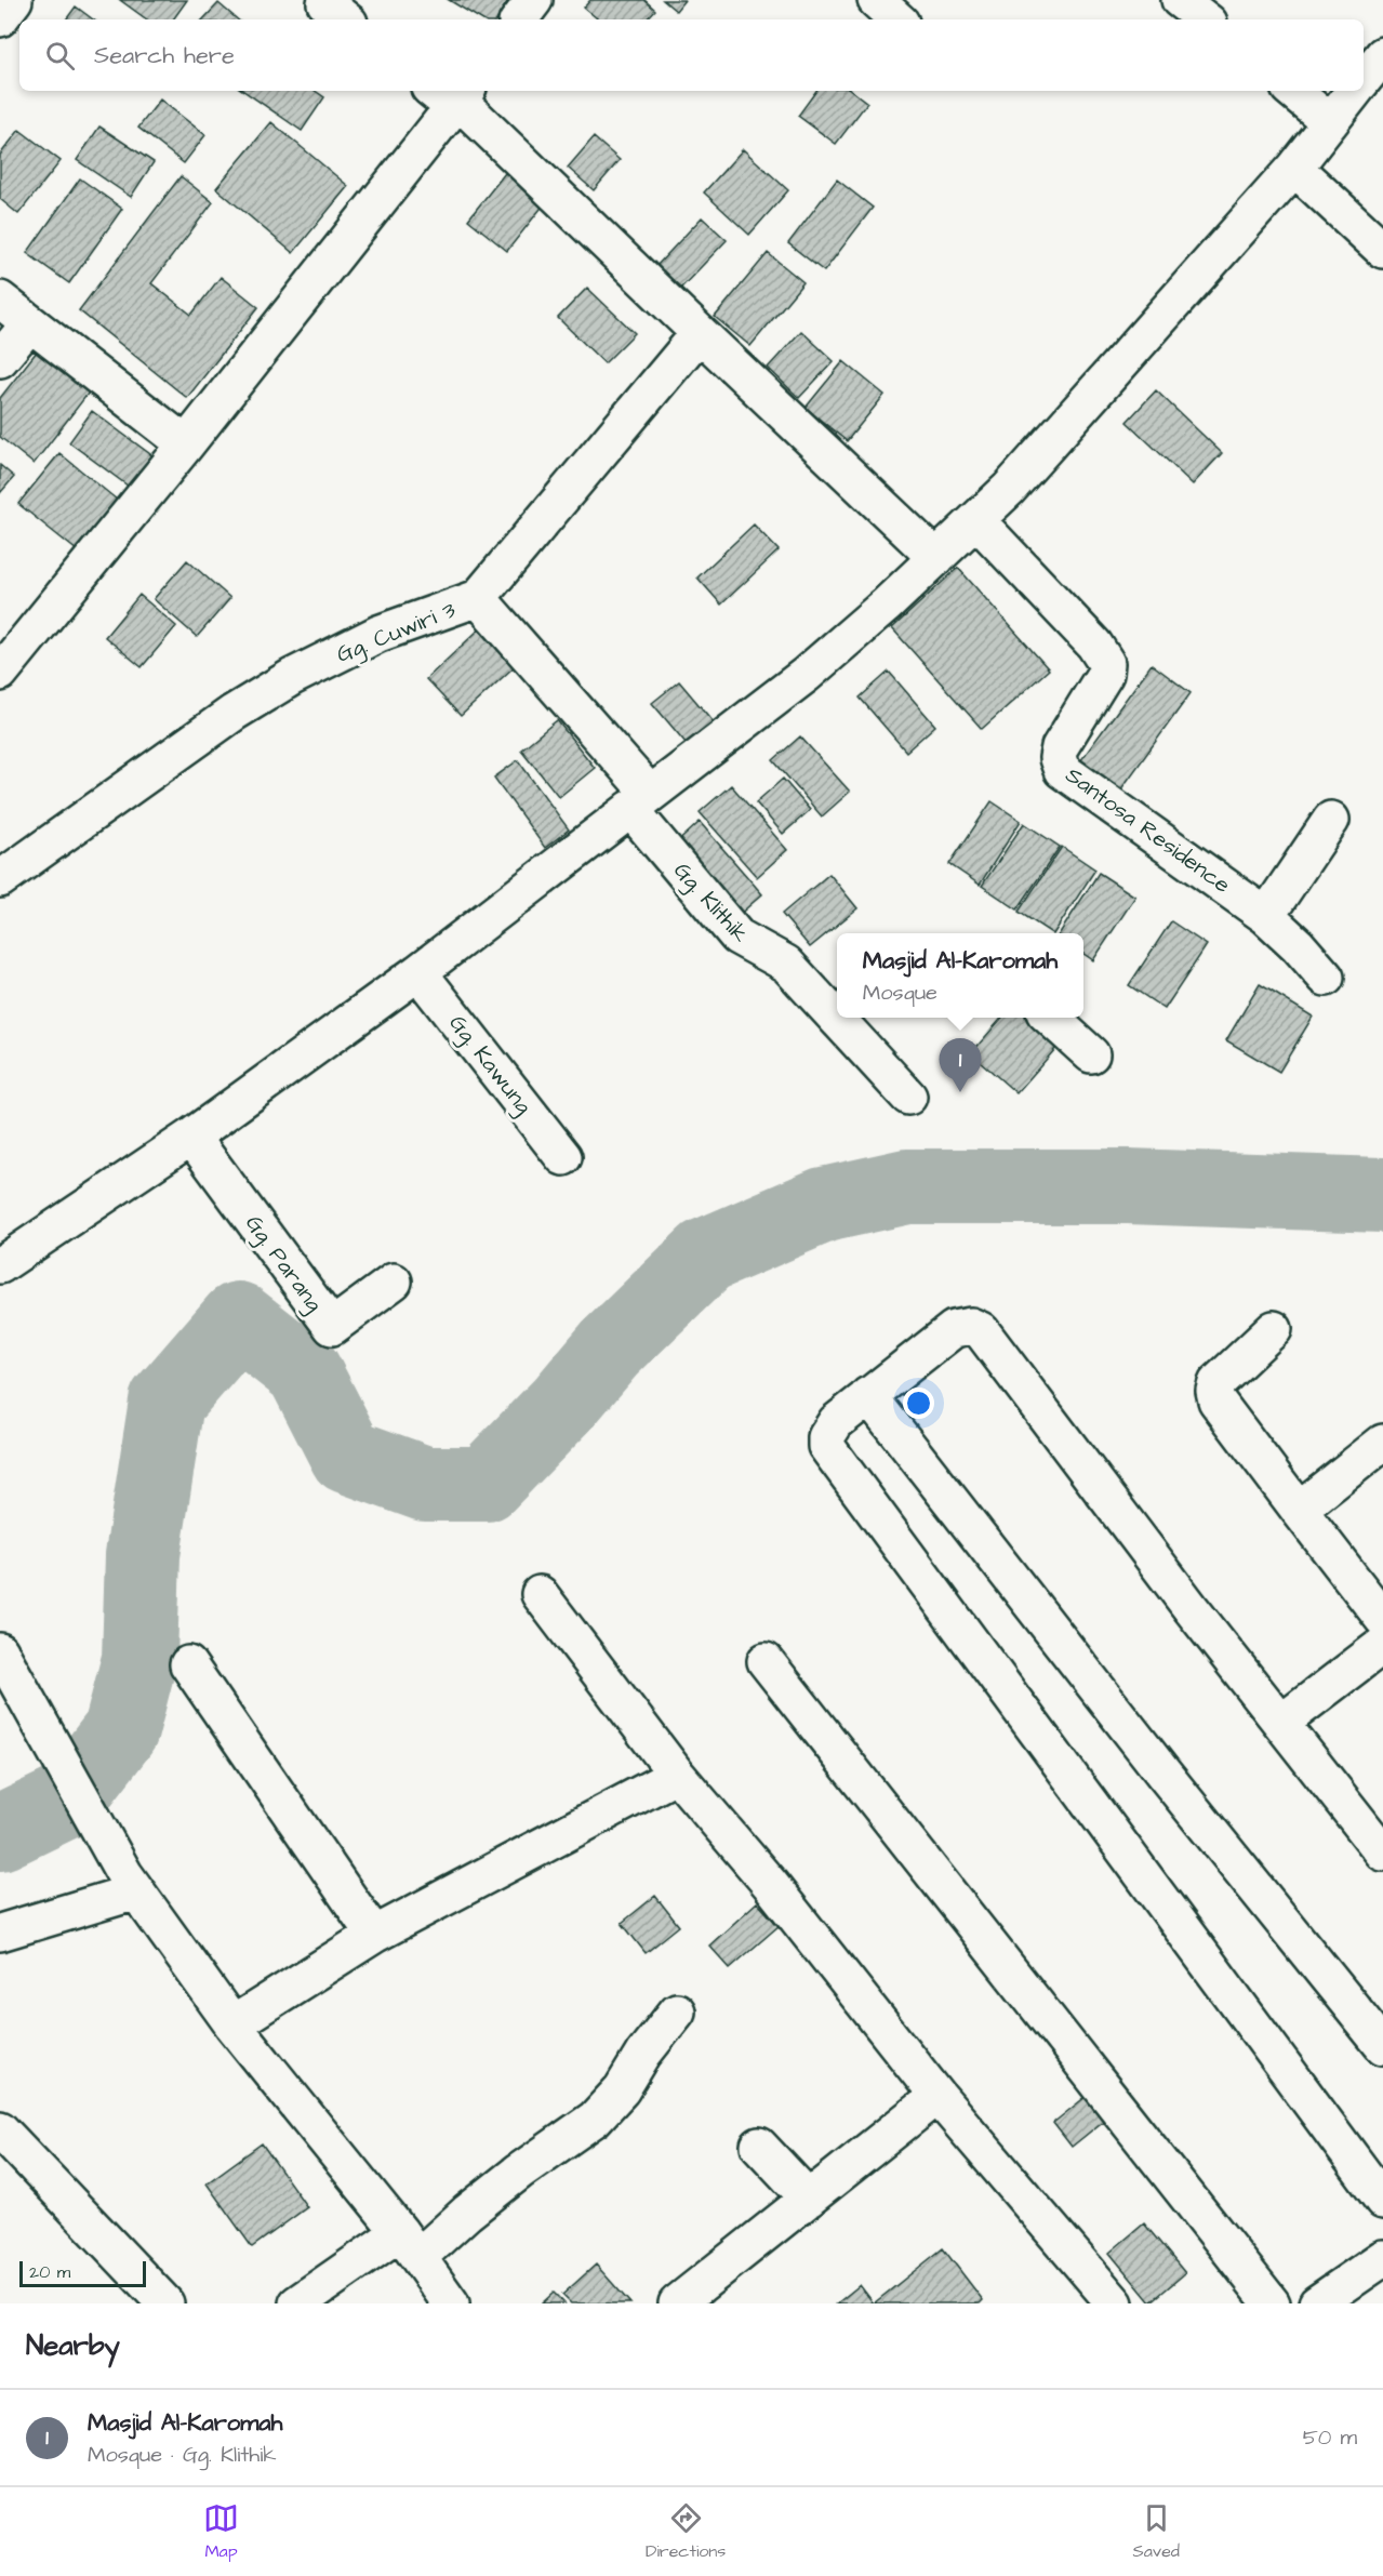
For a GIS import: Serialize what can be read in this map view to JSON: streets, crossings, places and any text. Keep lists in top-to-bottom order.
{
  "streets": {
    "street": [
      "Gg. Cuwiri 3",
      "Santosa Residence",
      "Gg. Klithik",
      "Gg. Kawung",
      "Gg. Parang"
    ]
  },
  "crossings": [
    ["Gg. Cuwiri 3", "Gg. Klithik"]
  ],
  "scale_bar": "20 m",
  "page": {
    "search": "Search here",
    "popup": ["Masjid Al-Karomah", "Mosque"],
    "pins": "1",
    "scale": "20 m",
    "heading": "Nearby",
    "list": [
      {
        "mark": "1",
        "name": "Masjid Al-Karomah",
        "note": "Mosque · Gg. Klithik",
        "value": "50 m"
      }
    ],
    "nav": ["Map", "Directions", "Saved"]
  }
}
